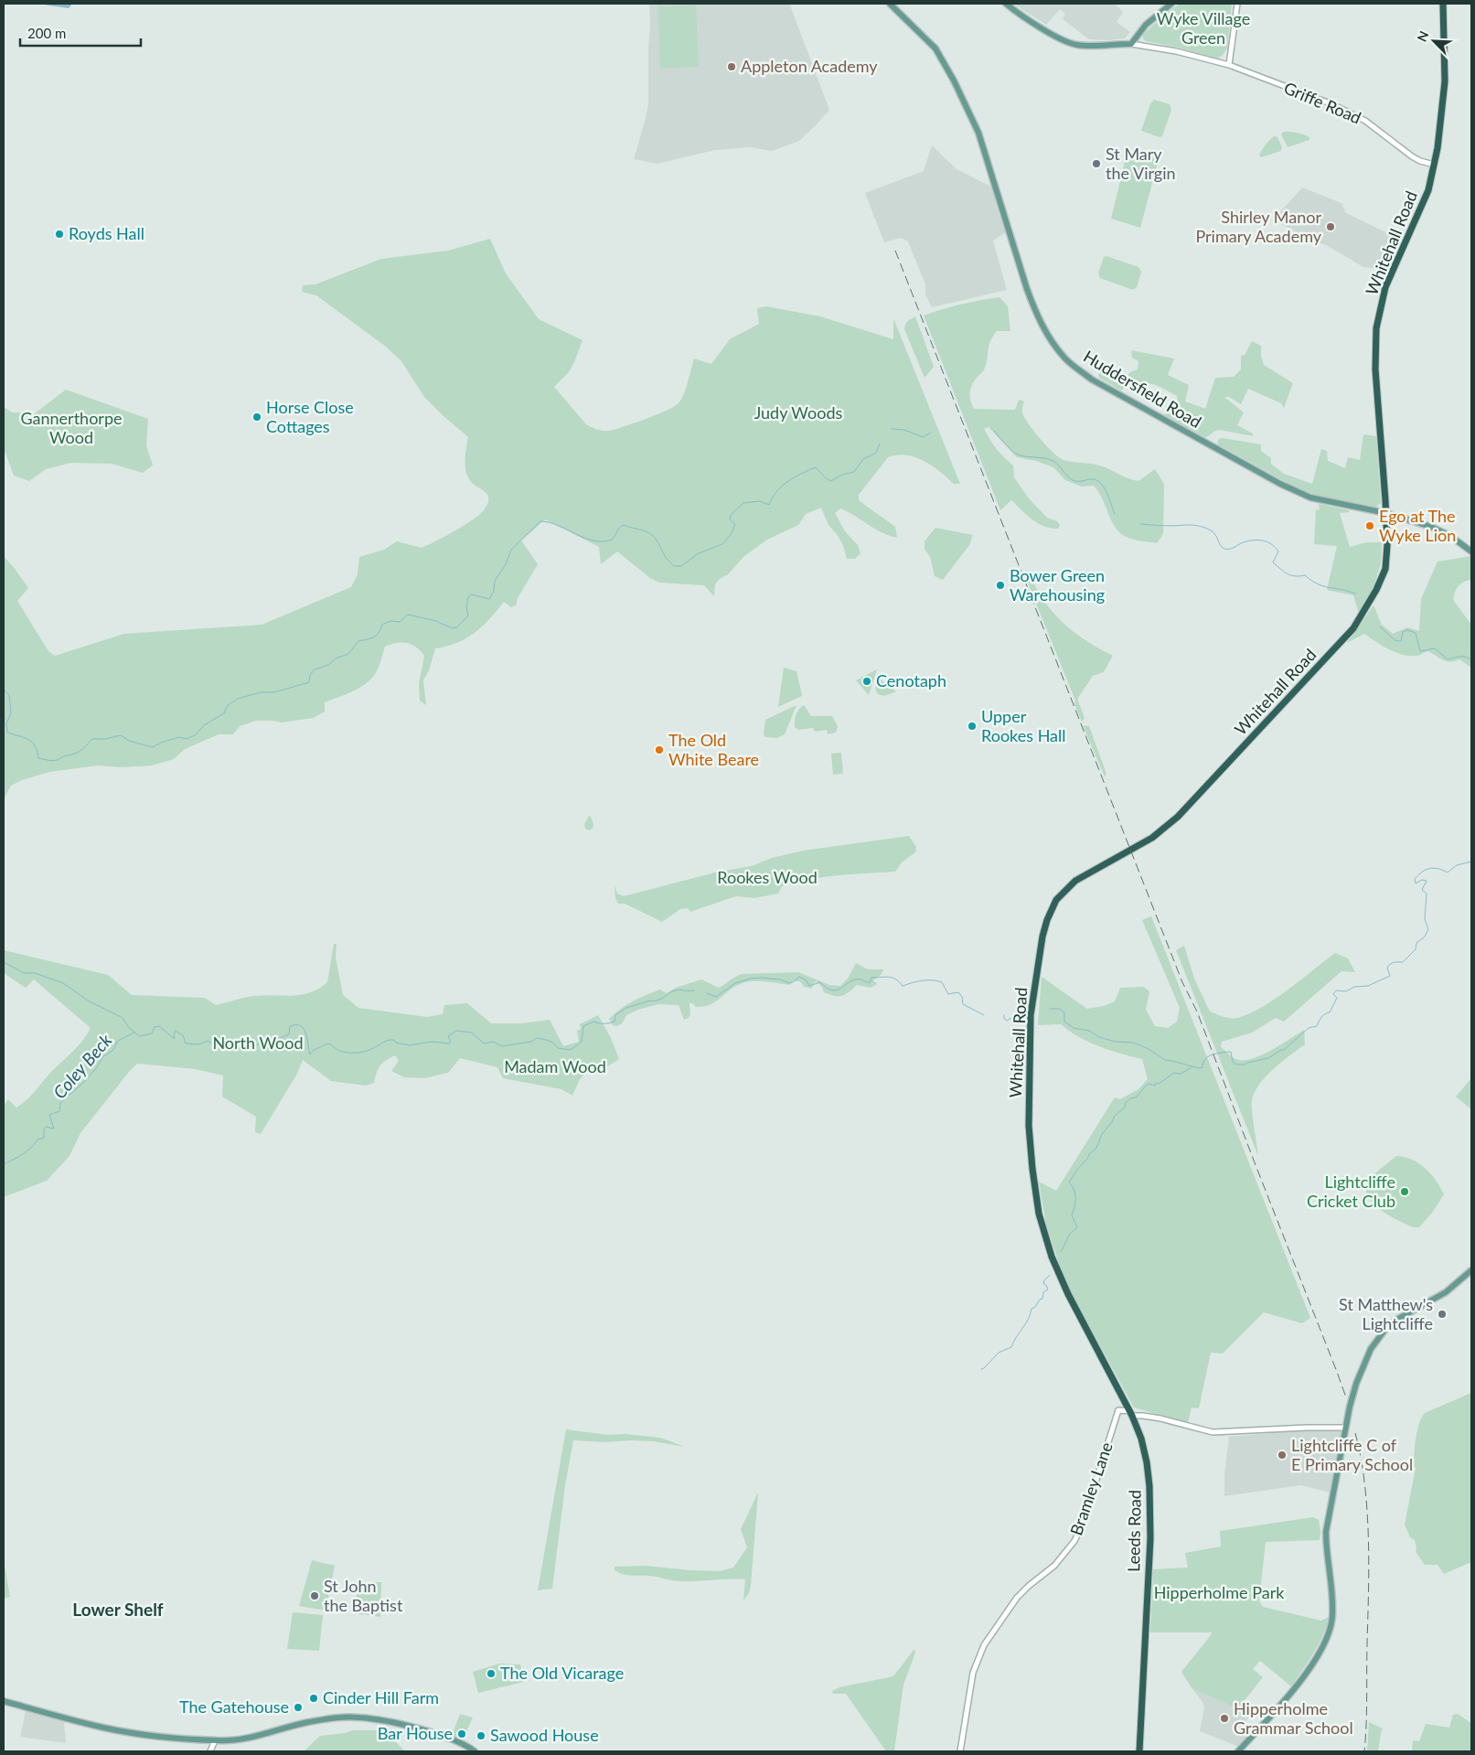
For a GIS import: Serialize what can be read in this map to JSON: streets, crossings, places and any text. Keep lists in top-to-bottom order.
{
  "streets": {
    "highway": ["Whitehall Road", "Leeds Road"],
    "main road": ["Huddersfield Road"],
    "street": ["Griffe Road", "Bramley Lane"]
  },
  "crossings": [
    ["Griffe Road", "Whitehall Road"],
    ["Whitehall Road", "Huddersfield Road"],
    ["Whitehall Road", "Leeds Road"],
    ["Bramley Lane", "Leeds Road"]
  ],
  "districts": ["Lower Shelf"],
  "water": ["Coley Beck"],
  "parks": [
    "Wyke Village Green",
    "Judy Woods",
    "Gannerthorpe Wood",
    "Rookes Wood",
    "North Wood",
    "Madam Wood",
    "Hipperholme Park"
  ],
  "places": [
    "Appleton Academy",
    "St Mary the Virgin",
    "Shirley Manor Primary Academy",
    "Royds Hall",
    "Horse Close Cottages",
    "Ego at The Wyke Lion",
    "Bower Green Warehousing",
    "Cenotaph",
    "Upper Rookes Hall",
    "The Old White Beare",
    "Lightcliffe Cricket Club",
    "St Matthew's Lightcliffe",
    "Lightcliffe C of E Primary School",
    "St John the Baptist",
    "The Old Vicarage",
    "Cinder Hill Farm",
    "The Gatehouse",
    "Hipperholme Grammar School",
    "Bar House",
    "Sawood House"
  ],
  "scale_bar": "200 m",
  "north": "top left"
}
